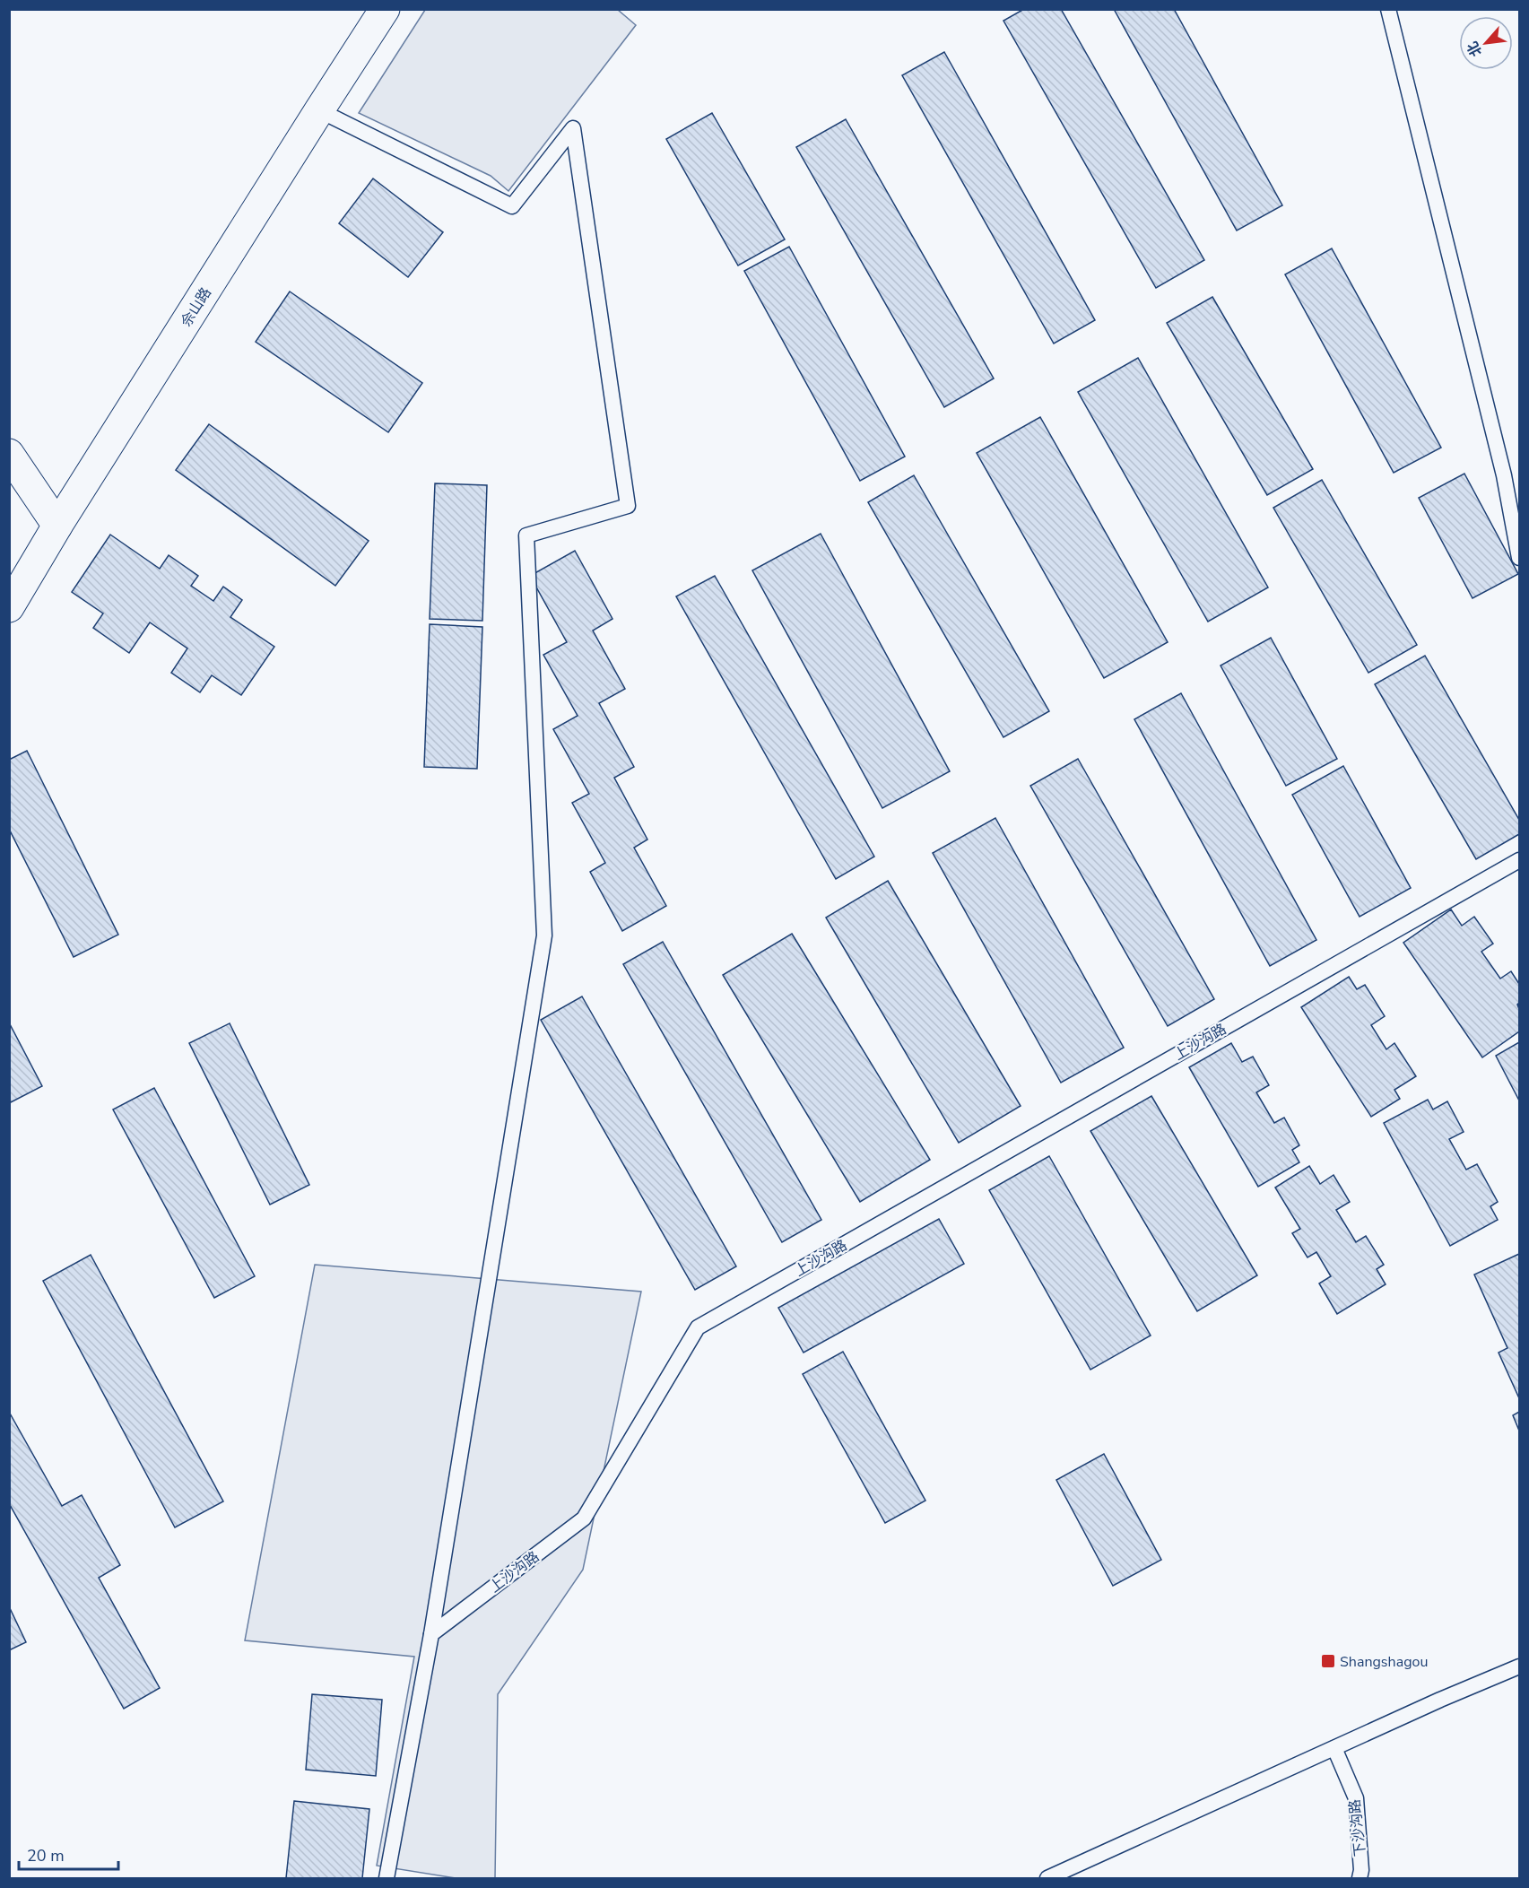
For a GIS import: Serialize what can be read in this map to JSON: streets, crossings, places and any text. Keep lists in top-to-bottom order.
{
  "streets": {
    "street": ["佘山路"],
    "lane": ["上沙沟路", "下沙沟路"]
  },
  "places": {
    "transit": ["Shangshagou"]
  },
  "scale_bar": "20 m",
  "north": "bottom left"
}
